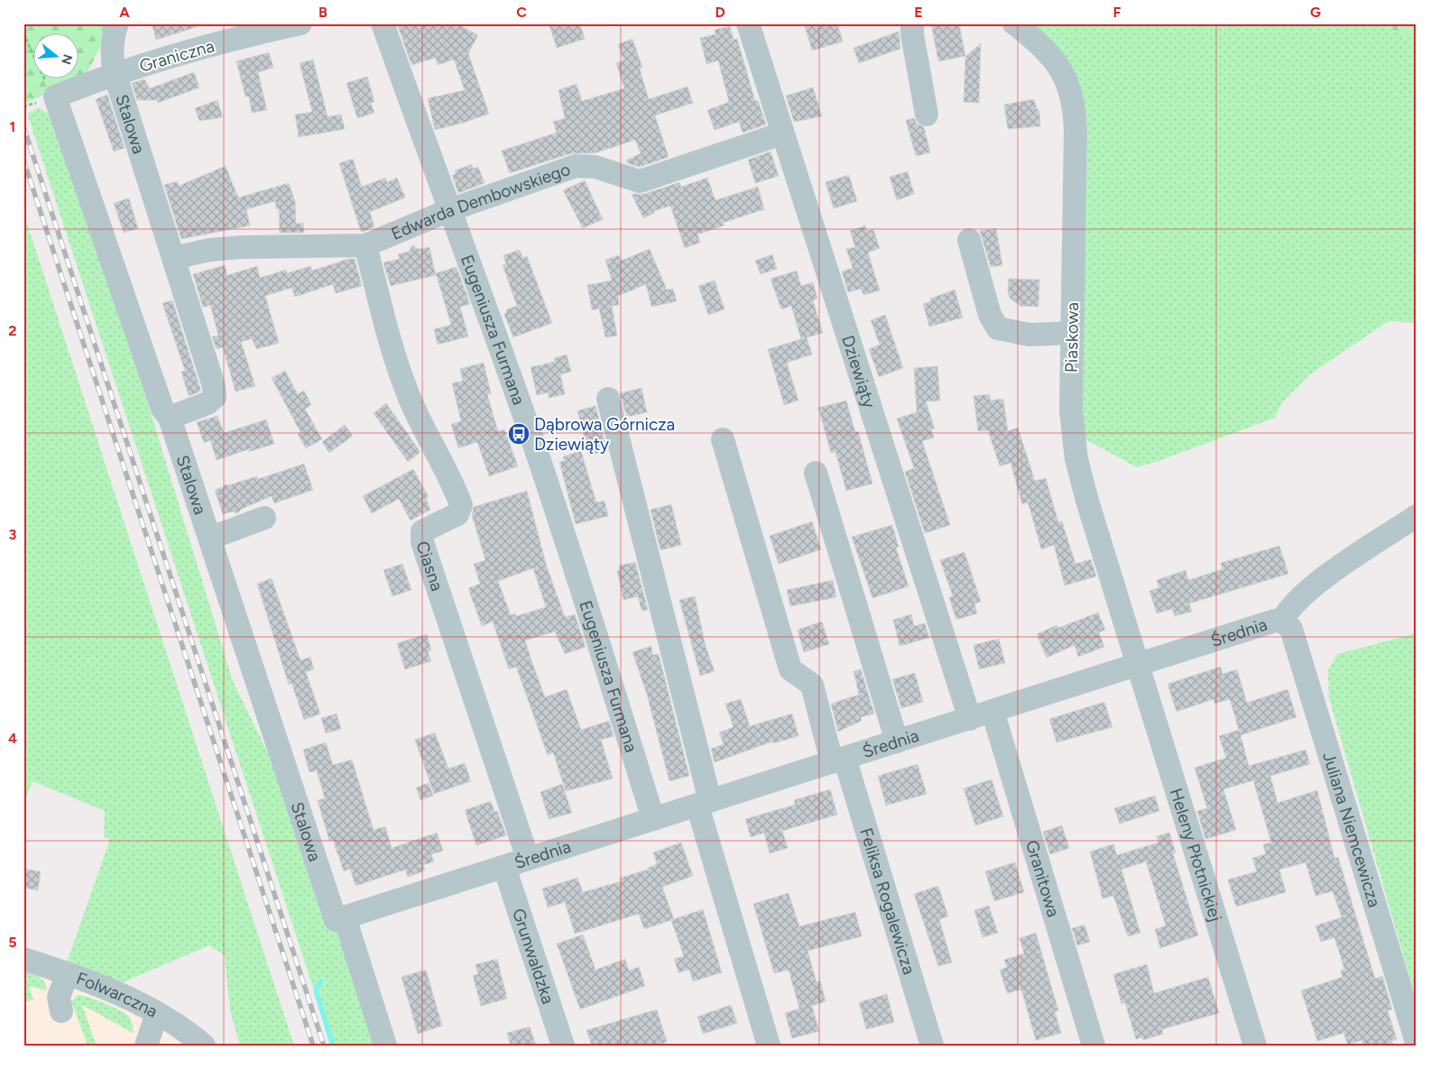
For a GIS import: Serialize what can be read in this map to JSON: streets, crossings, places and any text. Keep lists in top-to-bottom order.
{
  "streets": {
    "street": [
      "Graniczna",
      "Stalowa",
      "Edwarda Dembowskiego",
      "Eugeniusza Furmana",
      "Piaskowa",
      "Dziewiąty",
      "Ciasna",
      "Średnia",
      "Juliana Niemcewicza",
      "Heleny Płotnickiej",
      "Granitowa",
      "Feliksa Rogalewicza",
      "Grunwaldzka",
      "Folwarczna"
    ]
  },
  "crossings": [
    ["Graniczna", "Stalowa"],
    ["Stalowa", "Edwarda Dembowskiego"],
    ["Stalowa", "Średnia"],
    ["Edwarda Dembowskiego", "Eugeniusza Furmana"],
    ["Edwarda Dembowskiego", "Dziewiąty"],
    ["Edwarda Dembowskiego", "Ciasna"],
    ["Eugeniusza Furmana", "Średnia"],
    ["Piaskowa", "Średnia"],
    ["Piaskowa", "Heleny Płotnickiej"],
    ["Dziewiąty", "Średnia"],
    ["Ciasna", "Średnia"],
    ["Średnia", "Juliana Niemcewicza"],
    ["Średnia", "Heleny Płotnickiej"],
    ["Średnia", "Granitowa"],
    ["Średnia", "Feliksa Rogalewicza"],
    ["Średnia", "Grunwaldzka"]
  ],
  "places": {
    "bus stop": ["Dąbrowa Górnicza Dziewiąty"]
  },
  "north": "right",
  "grid": {
    "columns": [
      "A",
      "B",
      "C",
      "D",
      "E",
      "F",
      "G"
    ],
    "rows": [
      "1",
      "2",
      "3",
      "4",
      "5"
    ]
  }
}
